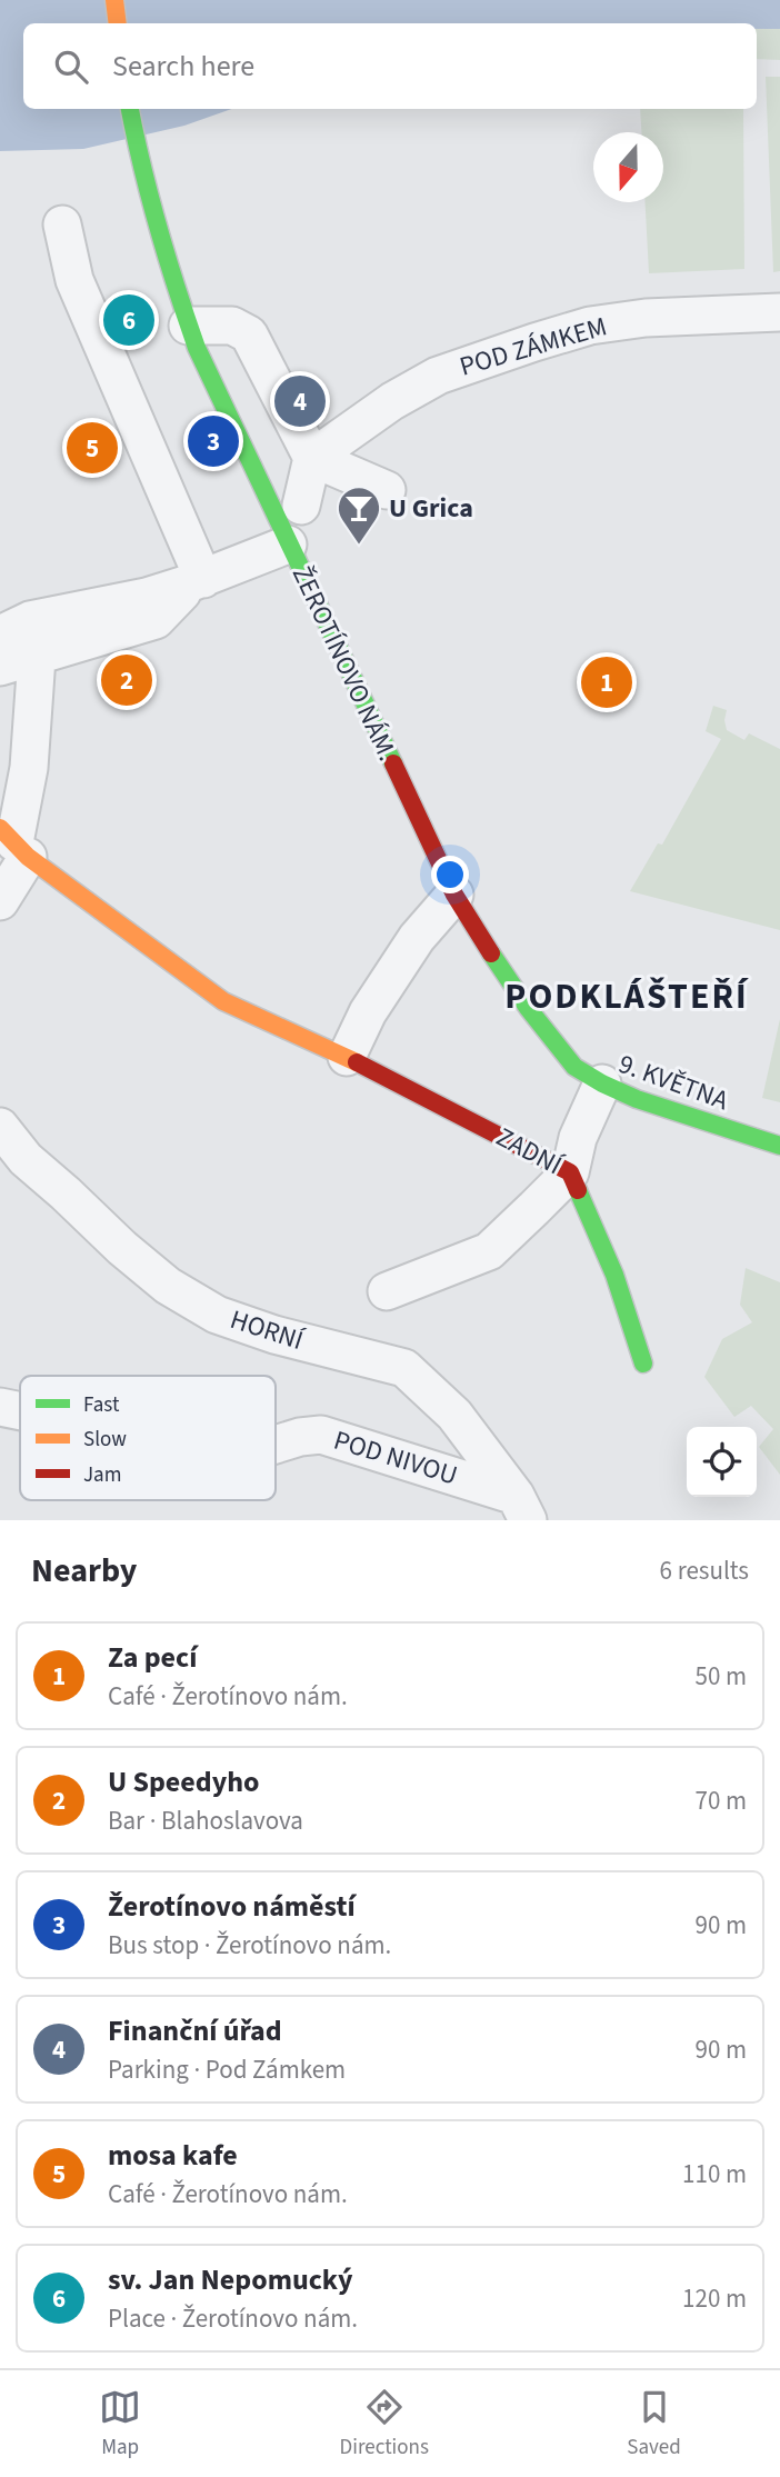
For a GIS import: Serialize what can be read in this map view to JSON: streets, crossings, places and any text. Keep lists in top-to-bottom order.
{
  "streets": {
    "main road": ["ŽEROTÍNOVO NÁM.", "9. KVĚTNA", "ZADNÍ"],
    "street": ["POD ZÁMKEM", "HORNÍ", "POD NIVOU"]
  },
  "crossings": [
    ["ŽEROTÍNOVO NÁM.", "9. KVĚTNA"],
    ["HORNÍ", "POD NIVOU"]
  ],
  "districts": ["PODKLÁŠTEŘÍ"],
  "places": {
    "bar": ["U Grica"]
  },
  "legend": ["Fast", "Slow", "Jam"],
  "north": "bottom",
  "page": {
    "search": "Search here",
    "pins": [
      "6",
      "4",
      "3",
      "5",
      "2",
      "1"
    ],
    "heading": ["Nearby", "6 results"],
    "list": [
      {
        "mark": "1",
        "name": "Za pecí",
        "note": "Café · Žerotínovo nám.",
        "value": "50 m"
      },
      {
        "mark": "2",
        "name": "U Speedyho",
        "note": "Bar · Blahoslavova",
        "value": "70 m"
      },
      {
        "mark": "3",
        "name": "Žerotínovo náměstí",
        "note": "Bus stop · Žerotínovo nám.",
        "value": "90 m"
      },
      {
        "mark": "4",
        "name": "Finanční úřad",
        "note": "Parking · Pod Zámkem",
        "value": "90 m"
      },
      {
        "mark": "5",
        "name": "mosa kafe",
        "note": "Café · Žerotínovo nám.",
        "value": "110 m"
      },
      {
        "mark": "6",
        "name": "sv. Jan Nepomucký",
        "note": "Place · Žerotínovo nám.",
        "value": "120 m"
      }
    ],
    "nav": ["Map", "Directions", "Saved"]
  }
}
